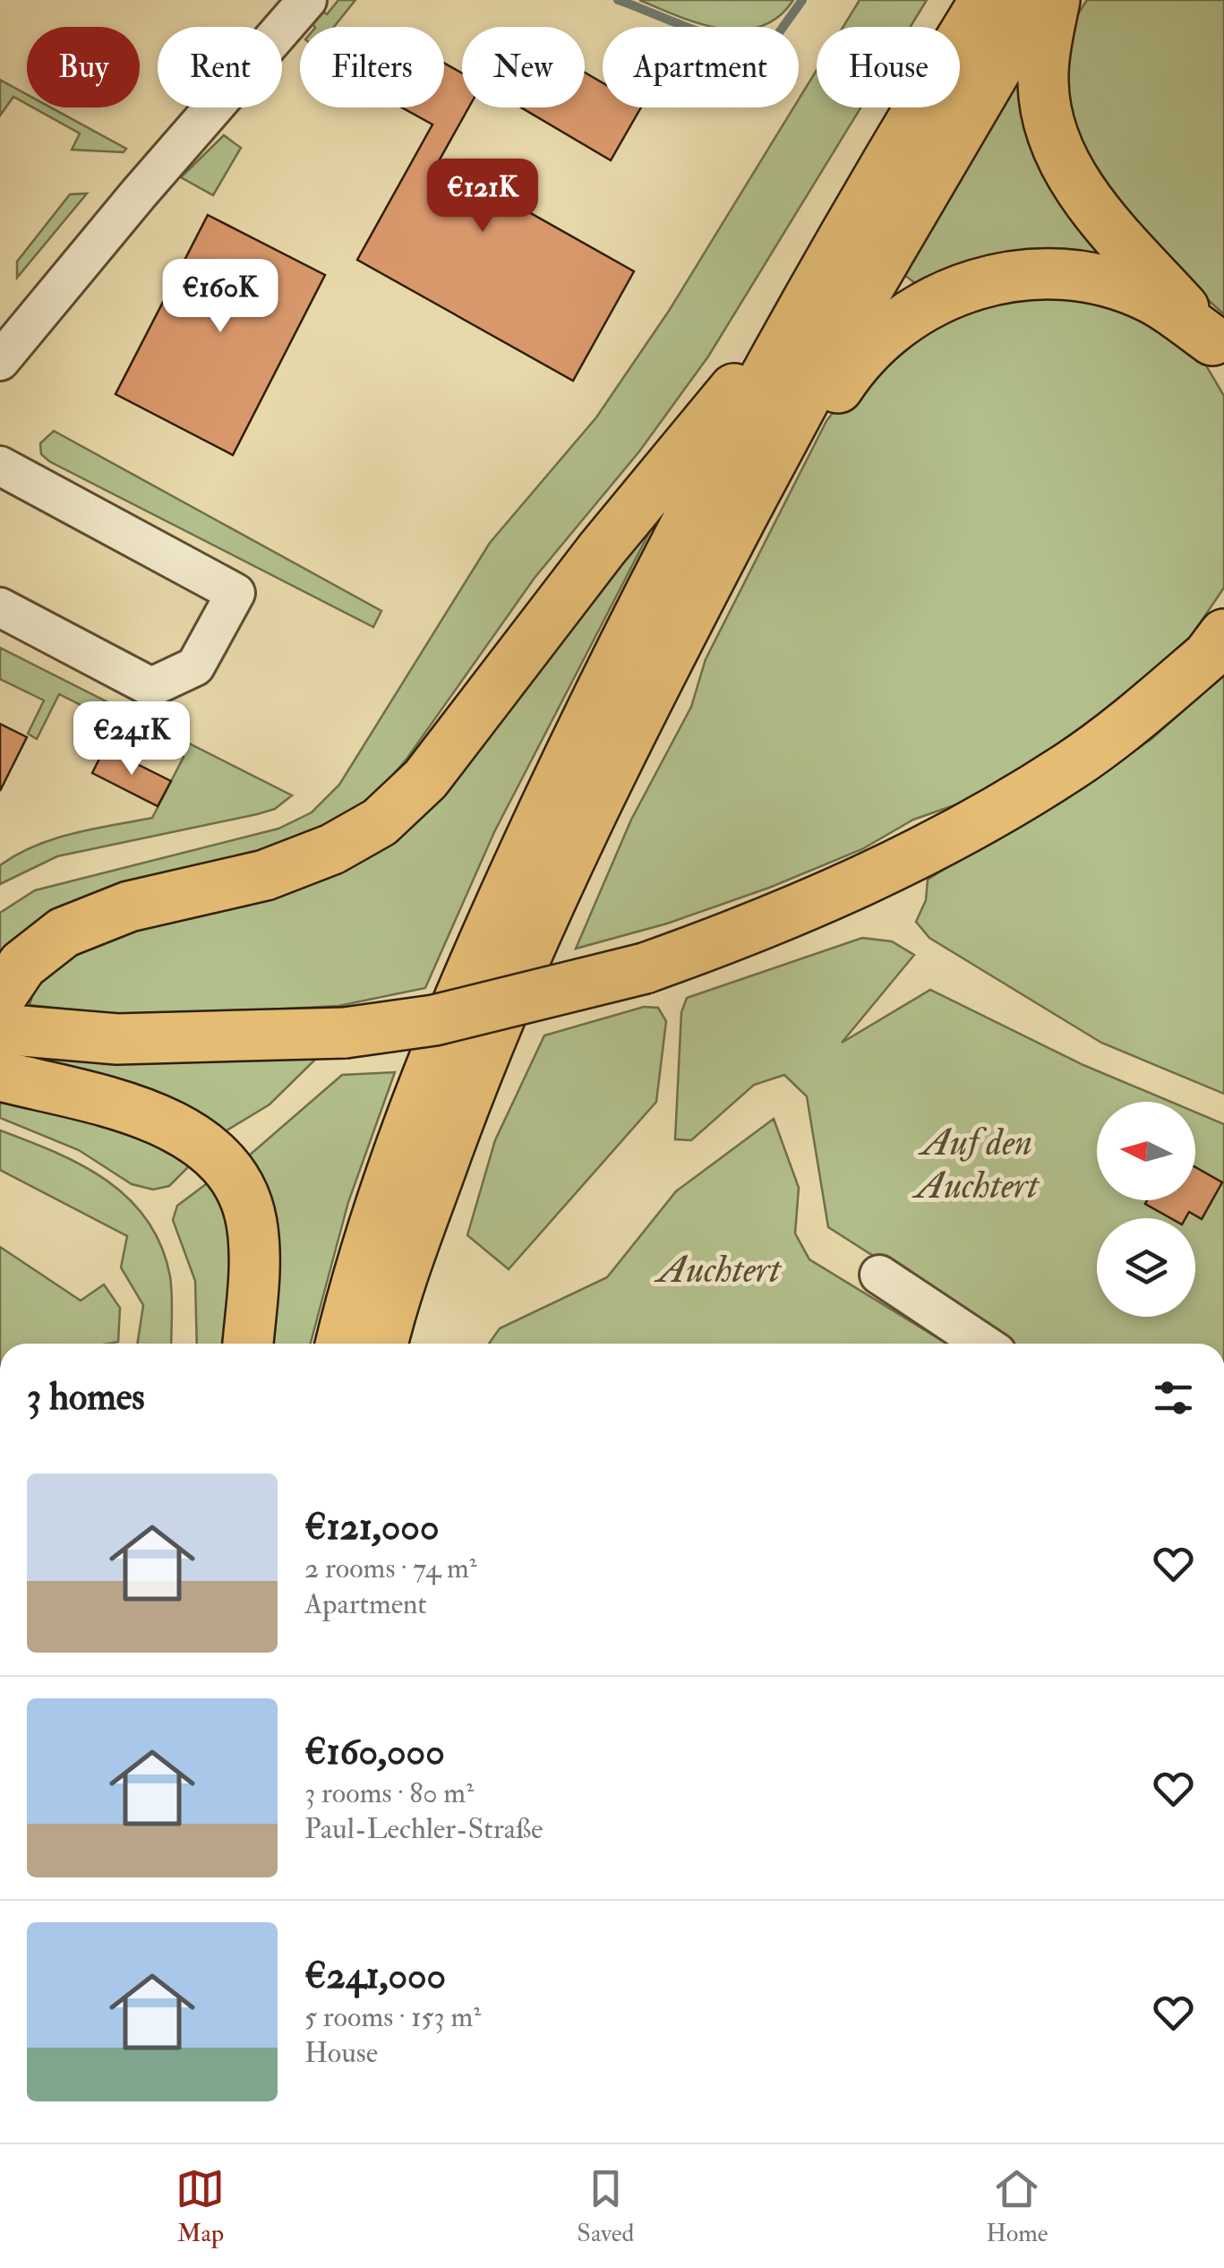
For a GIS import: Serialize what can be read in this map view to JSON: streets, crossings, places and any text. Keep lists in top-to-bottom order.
{
  "parks": ["Auf den Auchtert", "Auchtert"],
  "north": "left",
  "page": {
    "chip": [
      "Buy",
      "Rent",
      "Filters",
      "New",
      "Apartment",
      "House"
    ],
    "price": ["€121K", "€160K", "€241K"],
    "heading": "3 homes",
    "list": [
      {
        "name": "€121,000",
        "note": "2 rooms · 74 m² · Apartment"
      },
      {
        "name": "€160,000",
        "note": "3 rooms · 80 m² · Paul-Lechler-Straße"
      },
      {
        "name": "€241,000",
        "note": "5 rooms · 153 m² · House"
      }
    ],
    "tabs": ["Map", "Saved", "Home"]
  }
}
